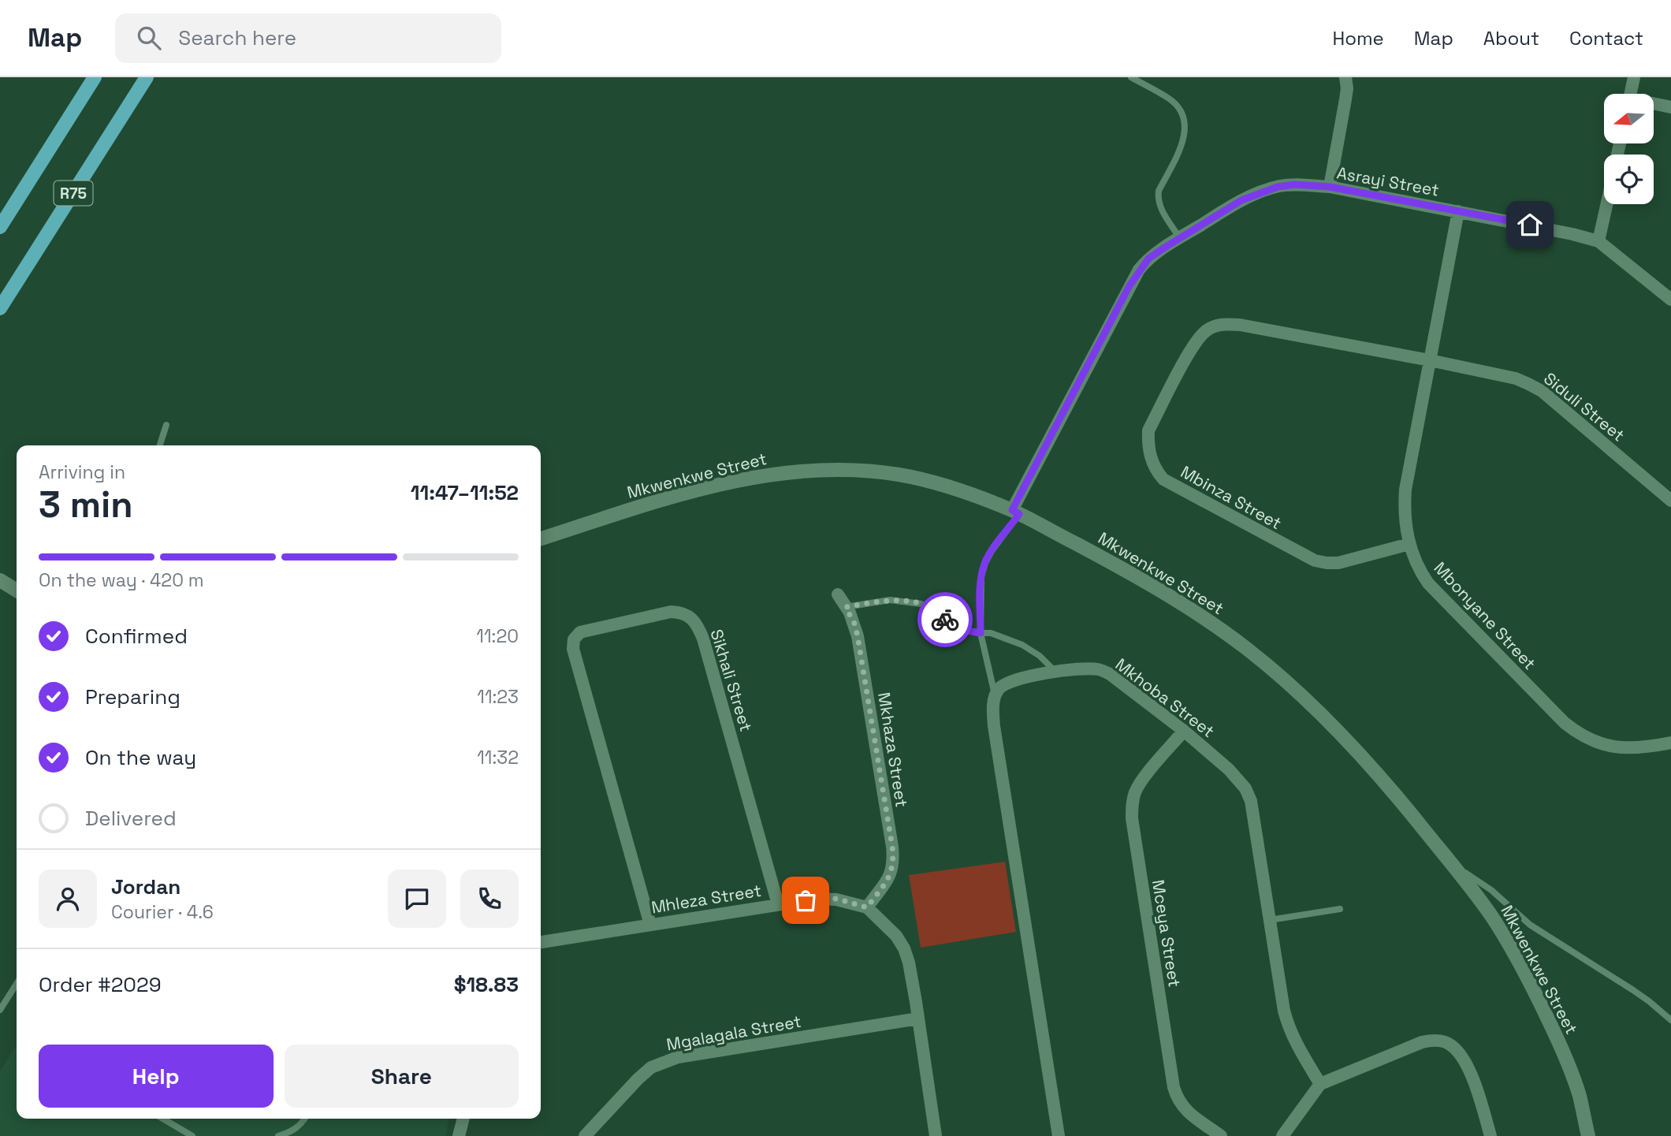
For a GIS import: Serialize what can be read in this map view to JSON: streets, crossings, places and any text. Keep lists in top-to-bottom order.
{
  "streets": {
    "main road": ["R75"],
    "street": [
      "Asrayi Street",
      "Siduli Street",
      "Mkwenkwe Street",
      "Mbinza Street",
      "Mbonyane Street",
      "Sikhali Street",
      "Mkhoba Street",
      "Mkhaza Street",
      "Mhleza Street",
      "Mceya Street",
      "Mgalagala Street"
    ]
  },
  "crossings": [
    ["Asrayi Street", "Mkwenkwe Street"],
    ["Asrayi Street", "Mbonyane Street"],
    ["Siduli Street", "Mbinza Street"],
    ["Siduli Street", "Mbonyane Street"],
    ["Mbinza Street", "Mbonyane Street"],
    ["Sikhali Street", "Mhleza Street"],
    ["Mkhoba Street", "Mceya Street"],
    ["Mkhaza Street", "Mhleza Street"],
    ["Mhleza Street", "Mgalagala Street"]
  ],
  "north": "left",
  "page": {
    "header": "Map",
    "search": "Search here",
    "nav": [
      "Home",
      "Map",
      "About",
      "Contact"
    ],
    "heading": ["3 min", "Arriving in", "11:47–11:52"],
    "panel": [
      "Jordan",
      "Courier · 4.6",
      "Order #2029",
      "$18.83"
    ],
    "bar": "On the way · 420 m",
    "list": [
      ["Confirmed", "11:20"],
      ["Preparing", "11:23"],
      ["On the way", "11:32"],
      "Delivered"
    ],
    "buttons": ["Help", "Share"]
  }
}
